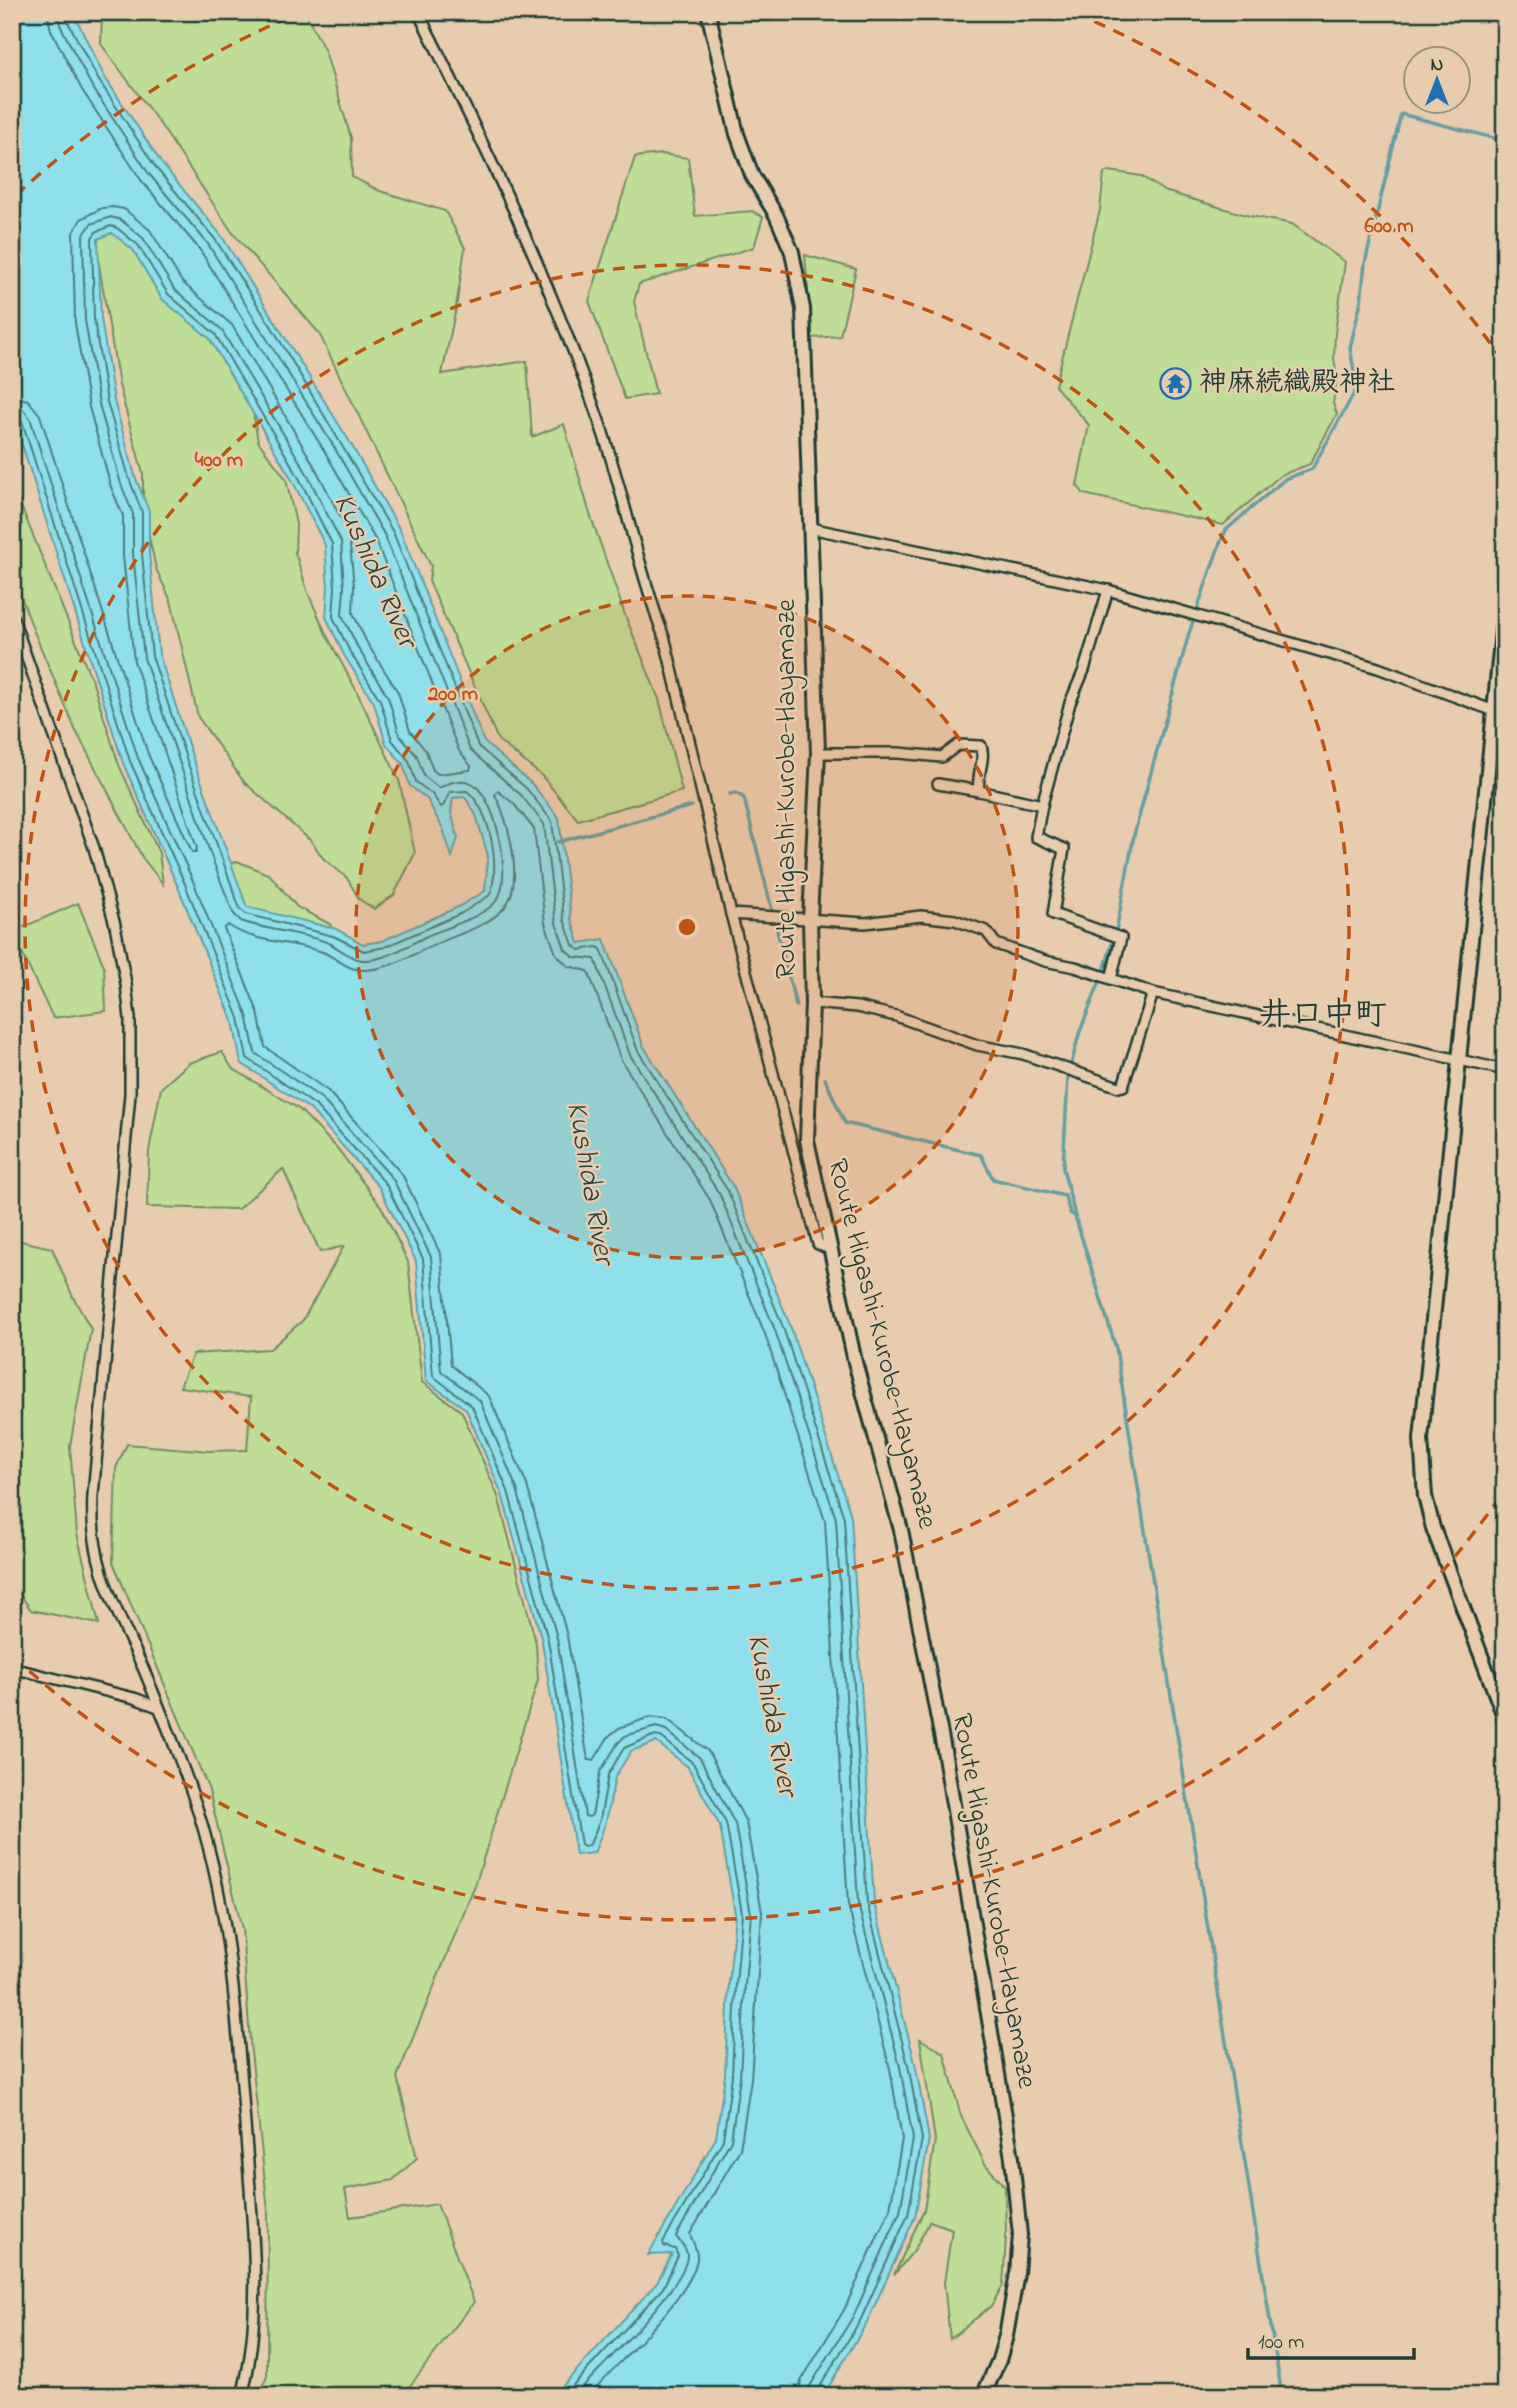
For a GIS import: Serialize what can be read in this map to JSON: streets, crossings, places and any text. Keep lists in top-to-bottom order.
{
  "streets": {
    "main road": ["Route Higashi-Kurobe-Hayamaze"]
  },
  "districts": ["井口中町"],
  "water": ["Kushida River"],
  "places": {
    "temple": ["神麻続織殿神社"]
  },
  "scale_bar": "100 m",
  "north": "top",
  "rings": ["600 m", "400 m", "200 m"]
}
